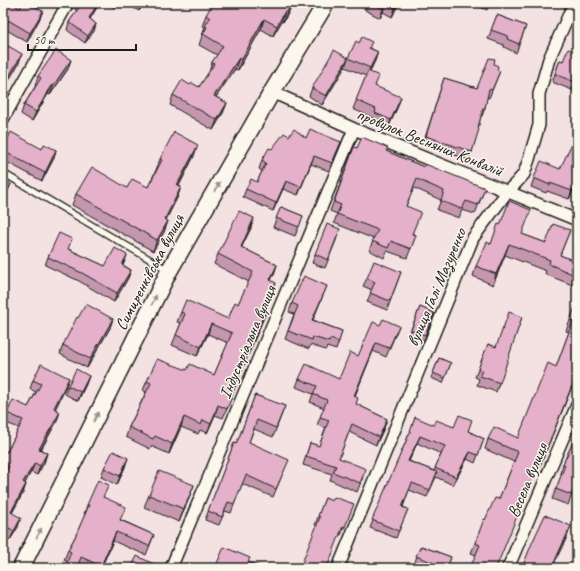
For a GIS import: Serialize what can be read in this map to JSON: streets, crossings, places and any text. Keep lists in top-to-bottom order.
{
  "streets": {
    "main road": ["Симиренківська вулиця"],
    "street": [
      "провулок Весняних Конвалій",
      "вулиця Галі Мазуренко",
      "Індустріальна вулиця",
      "Весела вулиця"
    ]
  },
  "crossings": [
    ["провулок Весняних Конвалій", "Симиренківська вулиця"],
    ["провулок Весняних Конвалій", "вулиця Галі Мазуренко"],
    ["провулок Весняних Конвалій", "Індустріальна вулиця"]
  ],
  "one_way": ["Симиренківська вулиця"],
  "scale_bar": "50 m"
}
